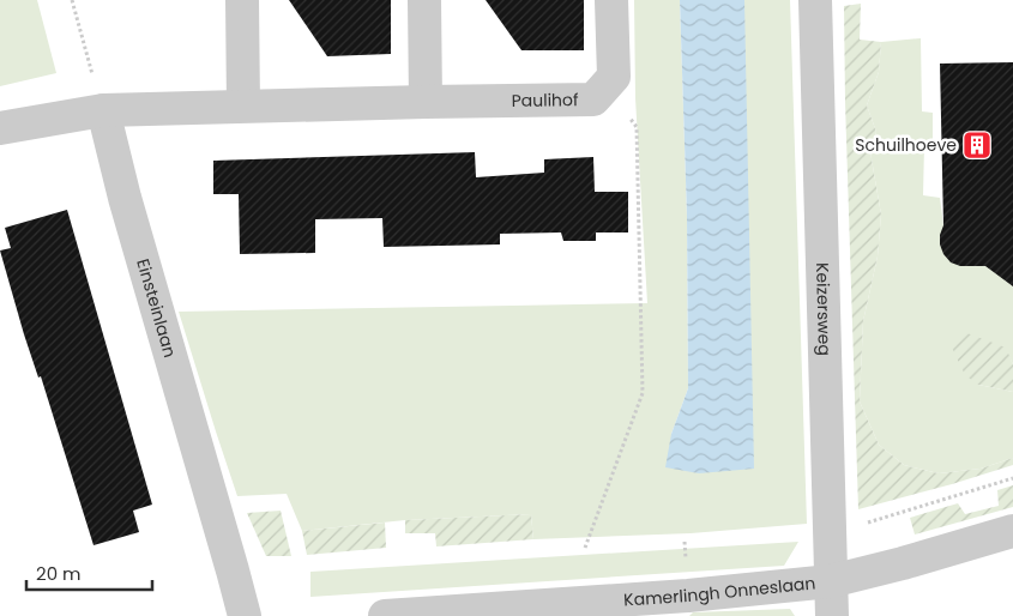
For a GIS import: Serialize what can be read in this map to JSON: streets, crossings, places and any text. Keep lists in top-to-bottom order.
{
  "streets": {
    "street": [
      "Paulihof",
      "Einsteinlaan",
      "Keizersweg",
      "Kamerlingh Onneslaan"
    ]
  },
  "crossings": [
    ["Paulihof", "Einsteinlaan"],
    ["Keizersweg", "Kamerlingh Onneslaan"]
  ],
  "places": {
    "building": ["Schuilhoeve"]
  },
  "scale_bar": "20 m"
}
